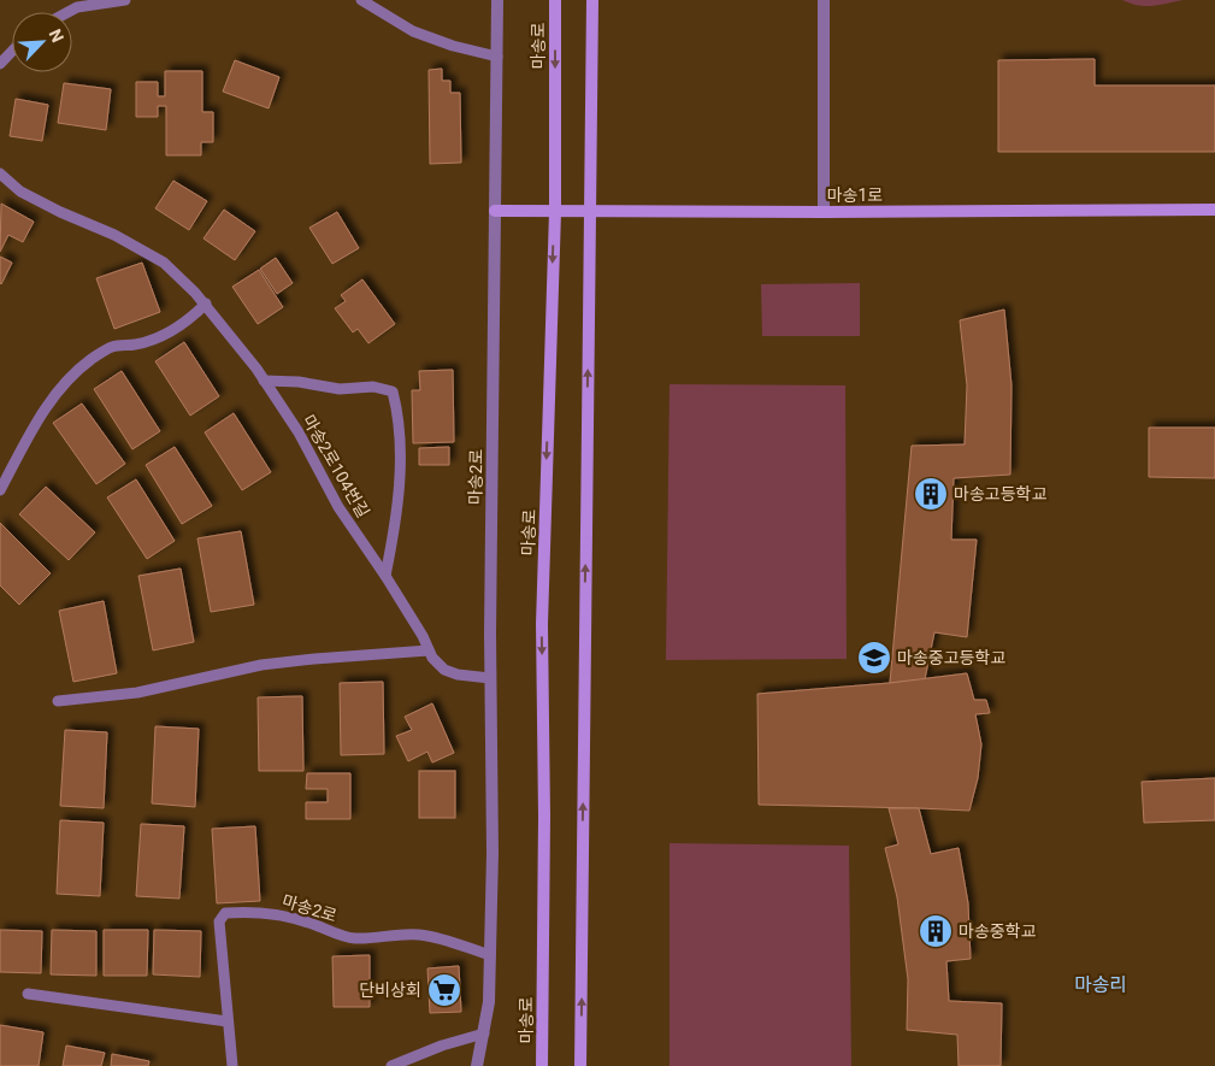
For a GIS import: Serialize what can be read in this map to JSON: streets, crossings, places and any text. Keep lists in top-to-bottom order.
{
  "streets": {
    "street": ["마송로", "마송1로", "마송2로"],
    "lane": ["마송2로104번길"]
  },
  "crossings": [
    ["마송로", "마송1로"],
    ["마송1로", "마송2로"],
    ["마송2로104번길", "마송2로"]
  ],
  "districts": ["마송리"],
  "places": {
    "building": ["마송고등학교", "마송중학교"],
    "school or university": ["마송중고등학교"],
    "supermarket": ["단비상회"]
  },
  "north": "top right"
}
